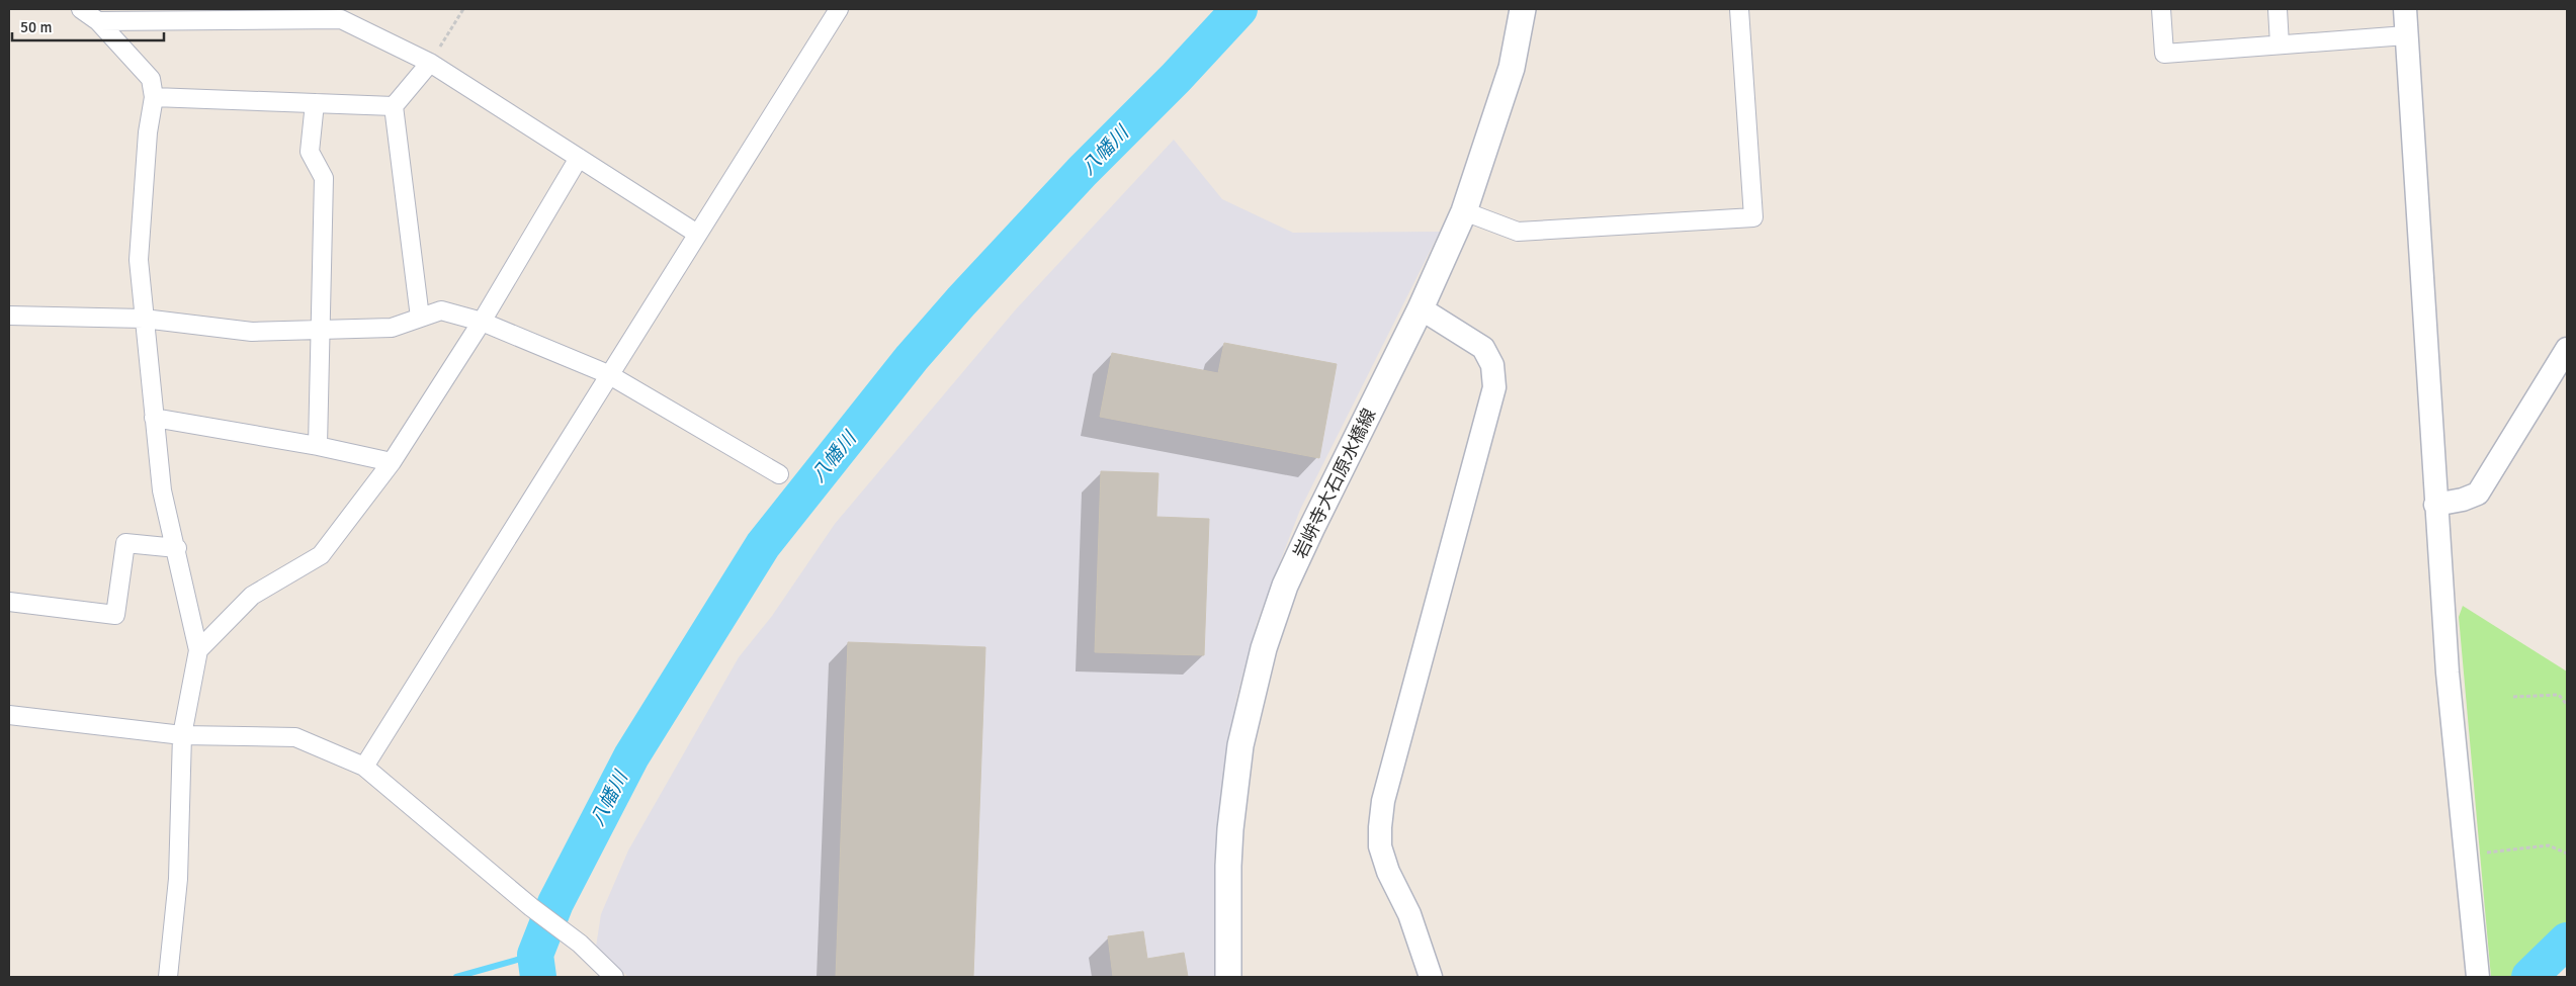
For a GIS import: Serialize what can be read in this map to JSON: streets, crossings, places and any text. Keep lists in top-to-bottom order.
{
  "streets": {
    "main road": ["岩峅寺大石原水橋線"]
  },
  "water": ["八幡川"],
  "scale_bar": "50 m"
}
